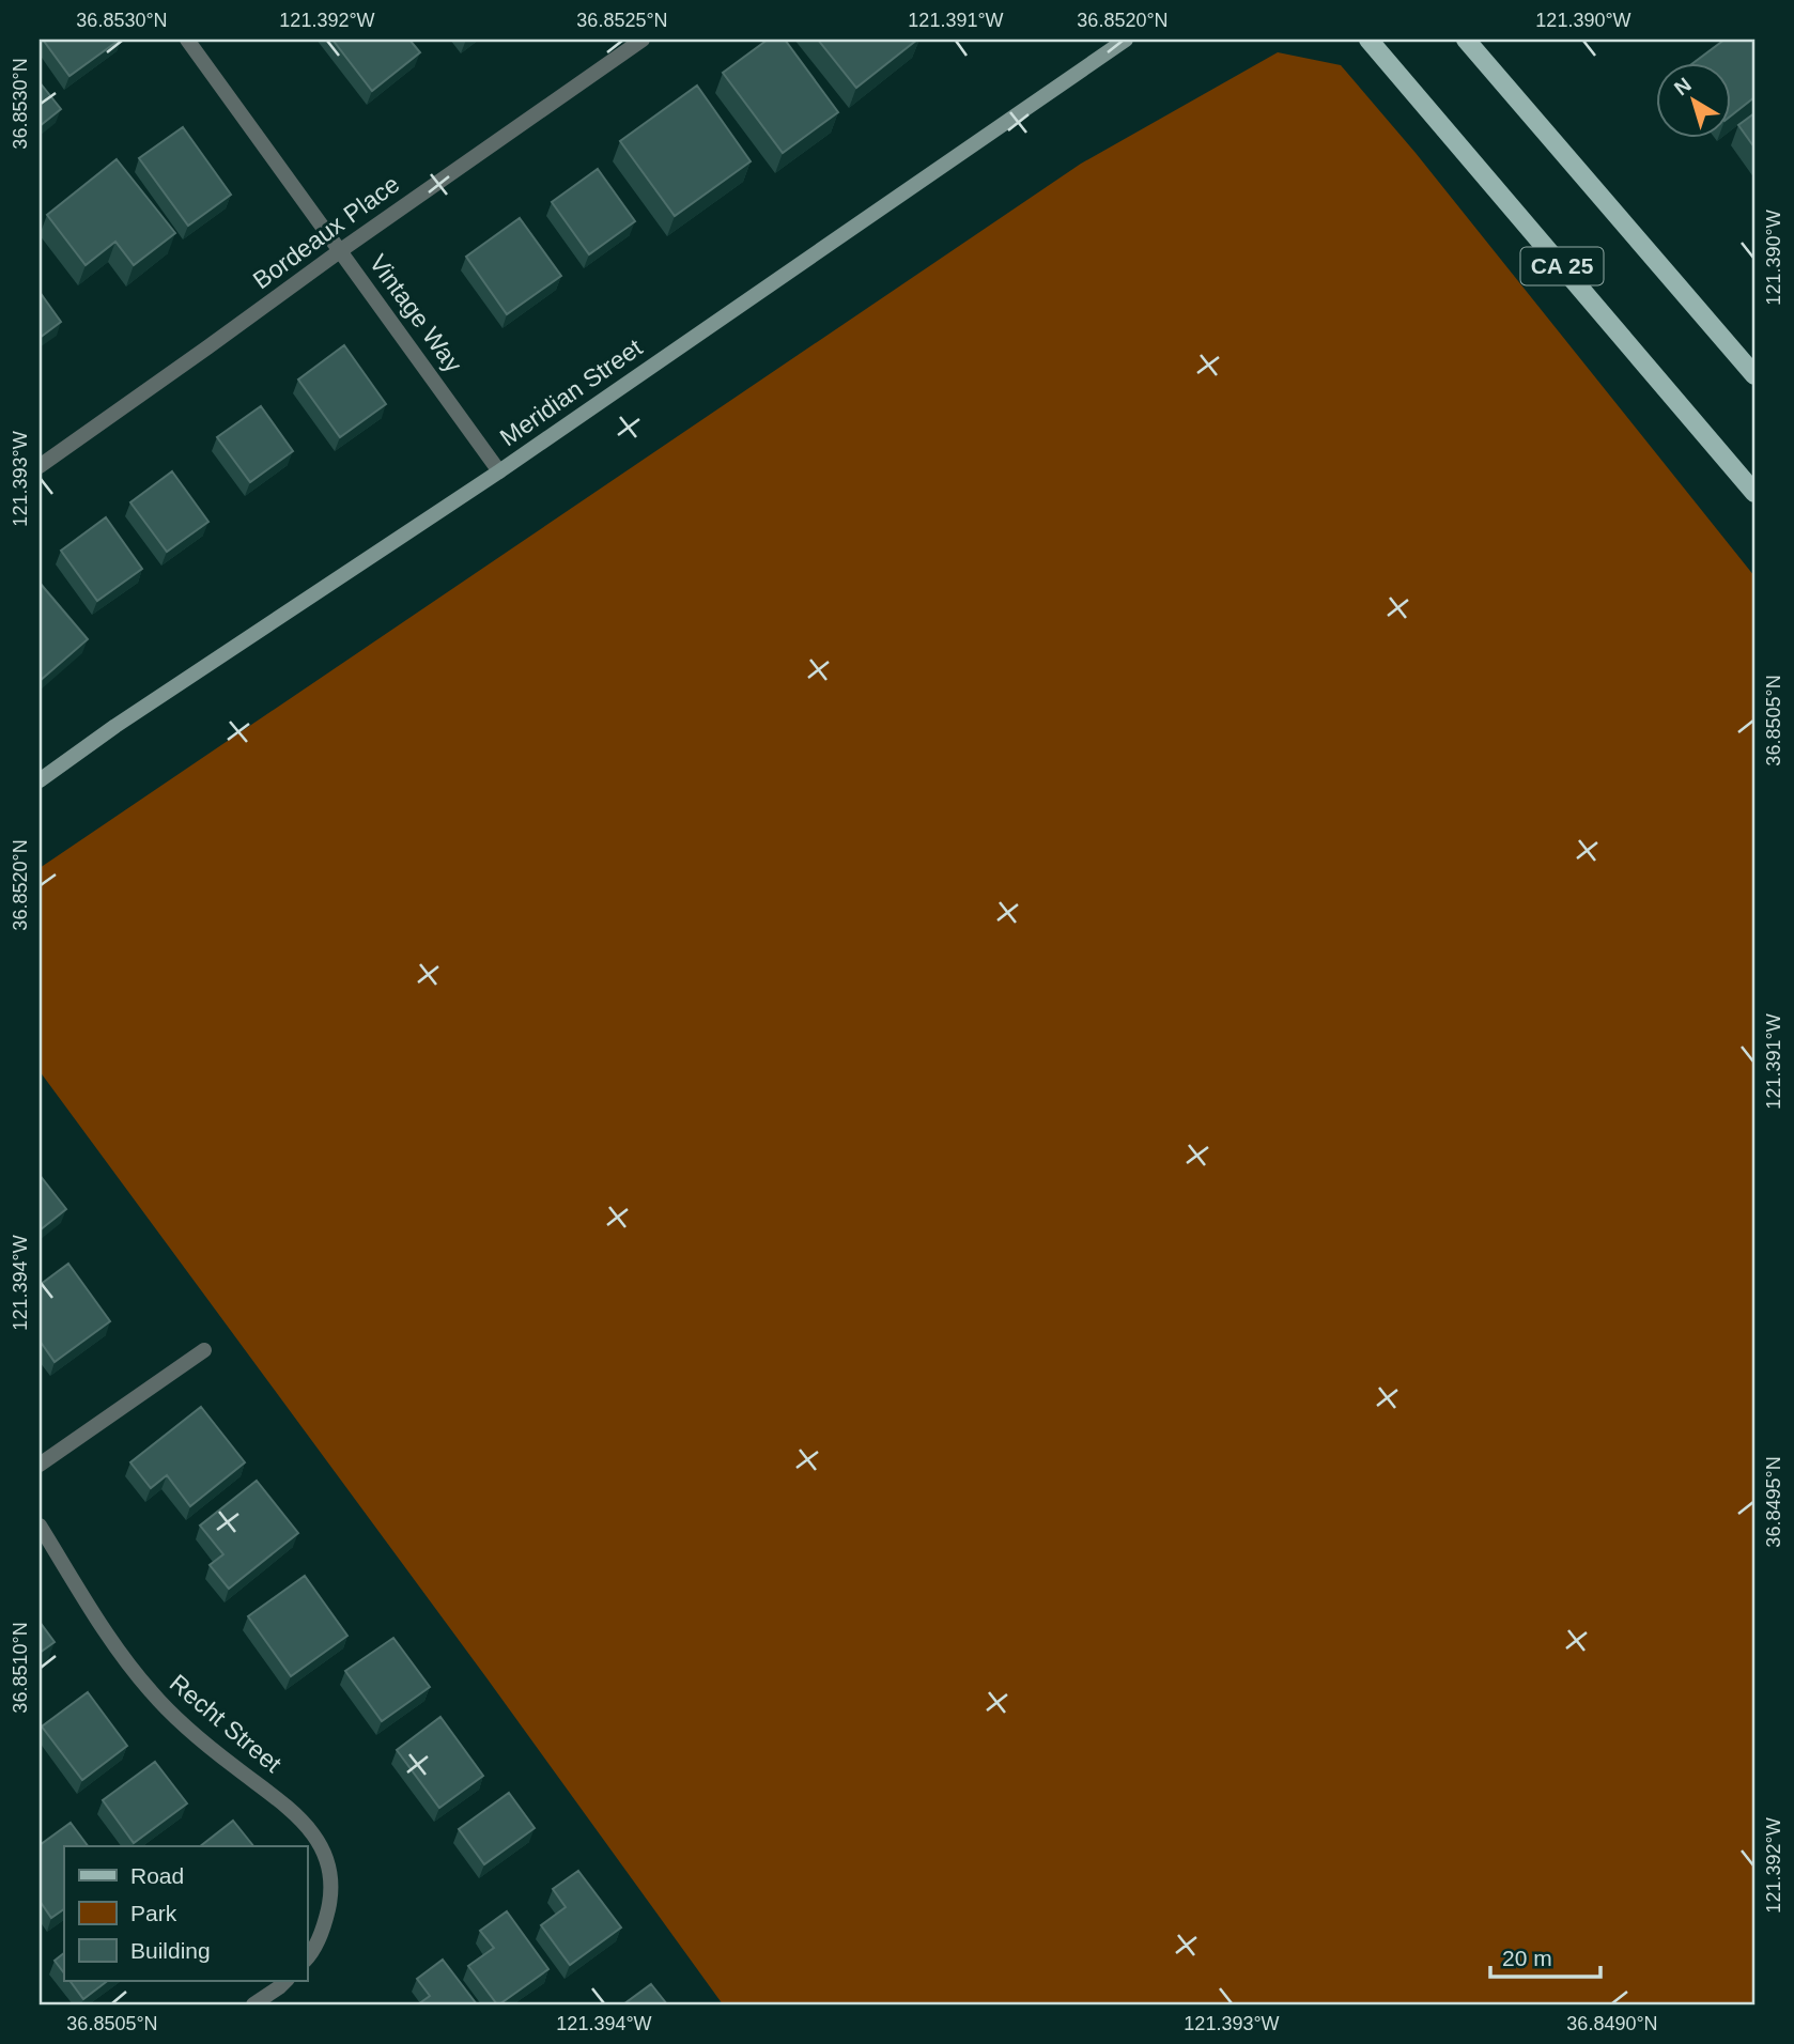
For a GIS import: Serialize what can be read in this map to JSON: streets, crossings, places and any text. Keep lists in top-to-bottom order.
{
  "streets": {
    "main road": ["CA 25"],
    "street": [
      "Bordeaux Place",
      "Vintage Way",
      "Meridian Street",
      "Recht Street"
    ]
  },
  "crossings": [
    ["Bordeaux Place", "Vintage Way"],
    ["Vintage Way", "Meridian Street"]
  ],
  "legend": ["Road", "Park", "Building"],
  "scale_bar": "20 m",
  "north": "top left",
  "coordinates": [
    "36.8530°N",
    "121.392°W",
    "36.8525°N",
    "121.391°W",
    "36.8520°N",
    "121.390°W",
    "121.393°W",
    "36.8505°N",
    "121.394°W",
    "36.8495°N",
    "36.8510°N",
    "36.8490°N"
  ]
}
